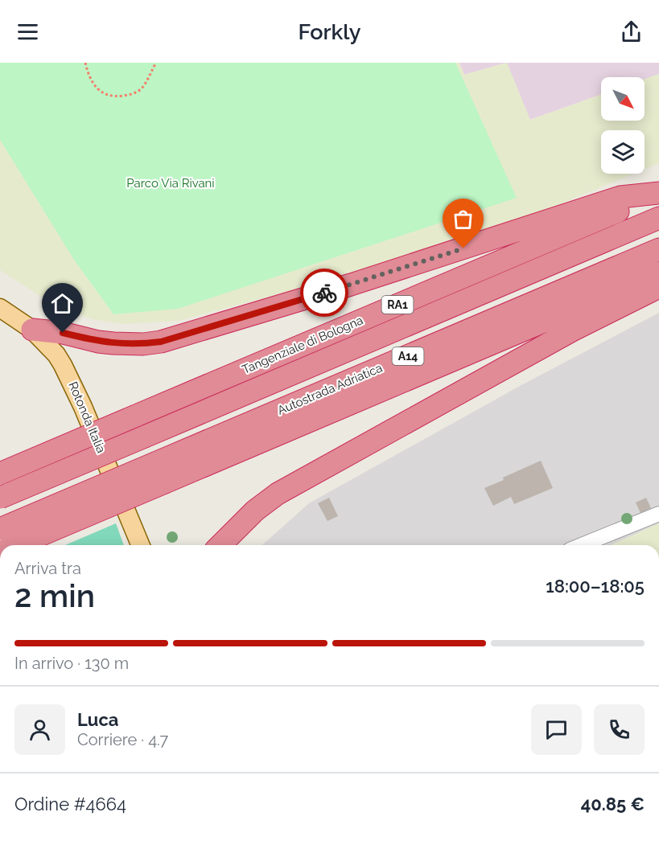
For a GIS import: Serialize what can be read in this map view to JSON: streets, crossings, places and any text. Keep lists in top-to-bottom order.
{
  "streets": {
    "highway": [
      "RA1",
      "Tangenziale di Bologna",
      "A14",
      "Autostrada Adriatica"
    ],
    "main road": ["Rotonda Italia"]
  },
  "parks": ["Parco Via Rivani"],
  "north": "bottom right",
  "page": {
    "header": "Forkly",
    "heading": ["2 min", "Arriva tra", "18:00–18:05"],
    "panel": [
      "Luca",
      "Corriere · 4.7",
      "Ordine #4664",
      "40.85 €"
    ],
    "bar": "In arrivo · 130 m"
  }
}
